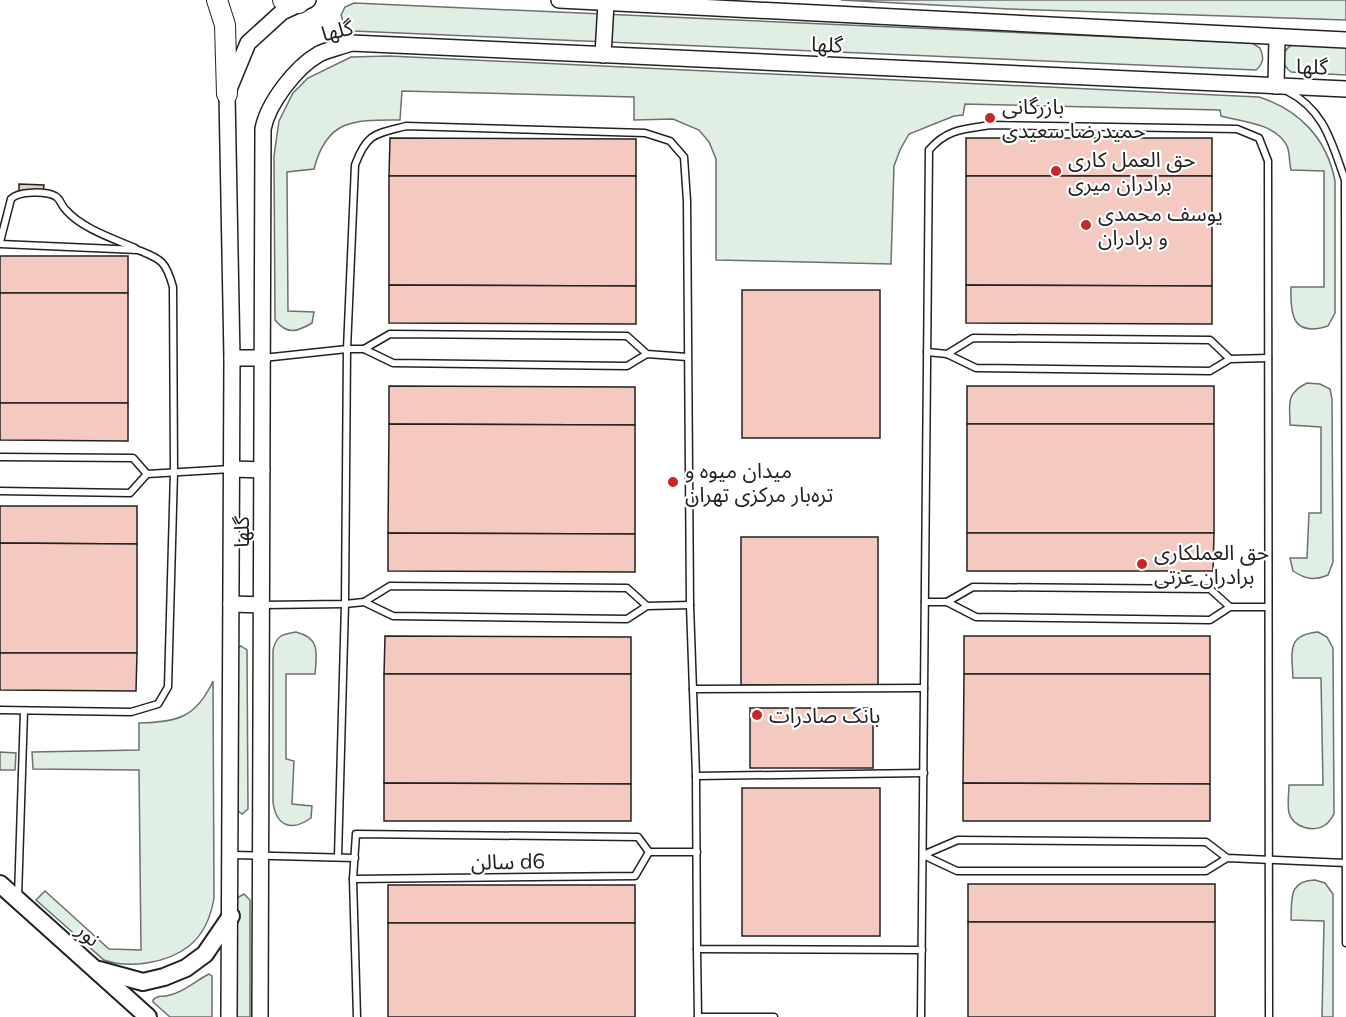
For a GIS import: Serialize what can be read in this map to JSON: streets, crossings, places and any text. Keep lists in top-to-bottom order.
{
  "streets": {
    "main road": ["نور"],
    "street": ["گلها"],
    "lane": ["سالن d6"]
  },
  "places": [
    "بازرگانی حمیدرضا سعیدی",
    "حق العمل کاری برادران میری",
    "یوسف محمدی و برادران",
    "میدان میوه و تره‌بار مرکزی تهران",
    "حق العملکاری برادران عزتی",
    "بانک صادرات"
  ]
}
